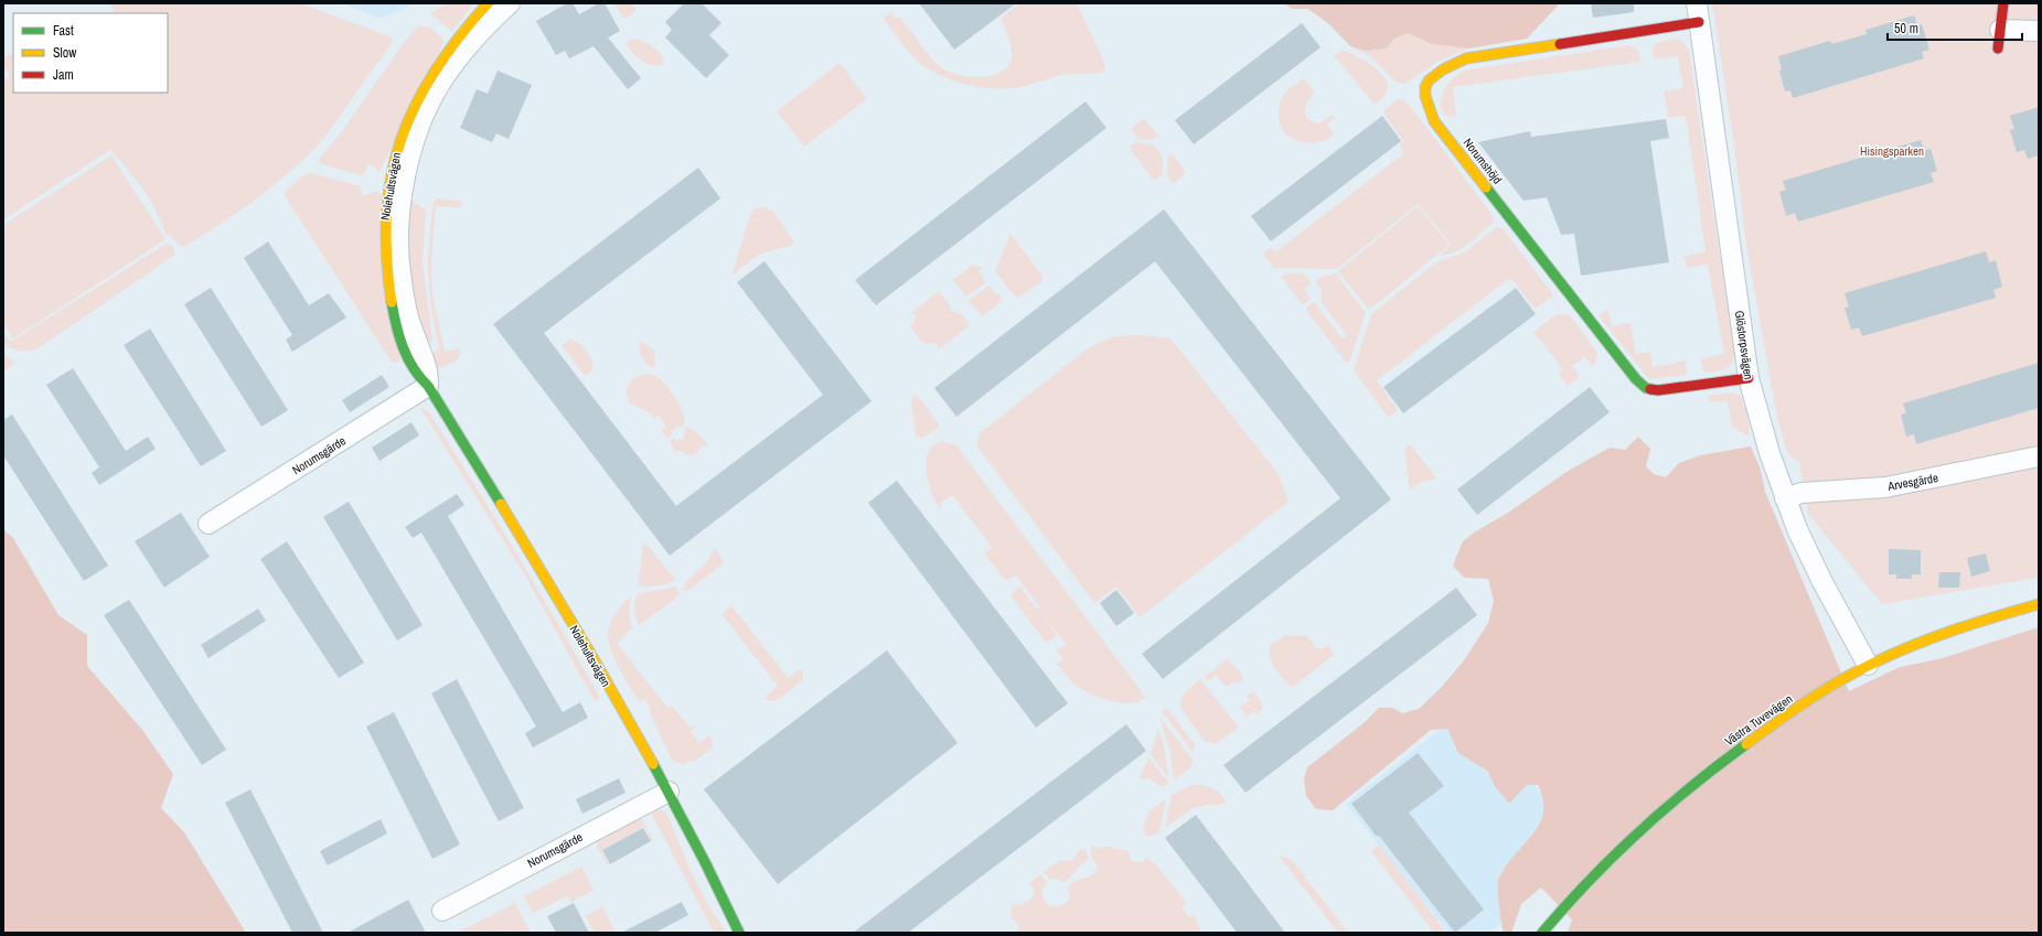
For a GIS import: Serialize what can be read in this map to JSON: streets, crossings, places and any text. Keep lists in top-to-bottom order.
{
  "streets": {
    "street": [
      "Norumshöjd",
      "Nolehultsvägen",
      "Glöstorpsvägen",
      "Norumsgärde",
      "Arvesgärde",
      "Västra Tuvevägen"
    ]
  },
  "crossings": [
    ["Norumshöjd", "Glöstorpsvägen"],
    ["Nolehultsvägen", "Norumsgärde"],
    ["Glöstorpsvägen", "Arvesgärde"],
    ["Glöstorpsvägen", "Västra Tuvevägen"]
  ],
  "parks": ["Hisingsparken"],
  "legend": ["Fast", "Slow", "Jam"],
  "scale_bar": "50 m"
}
